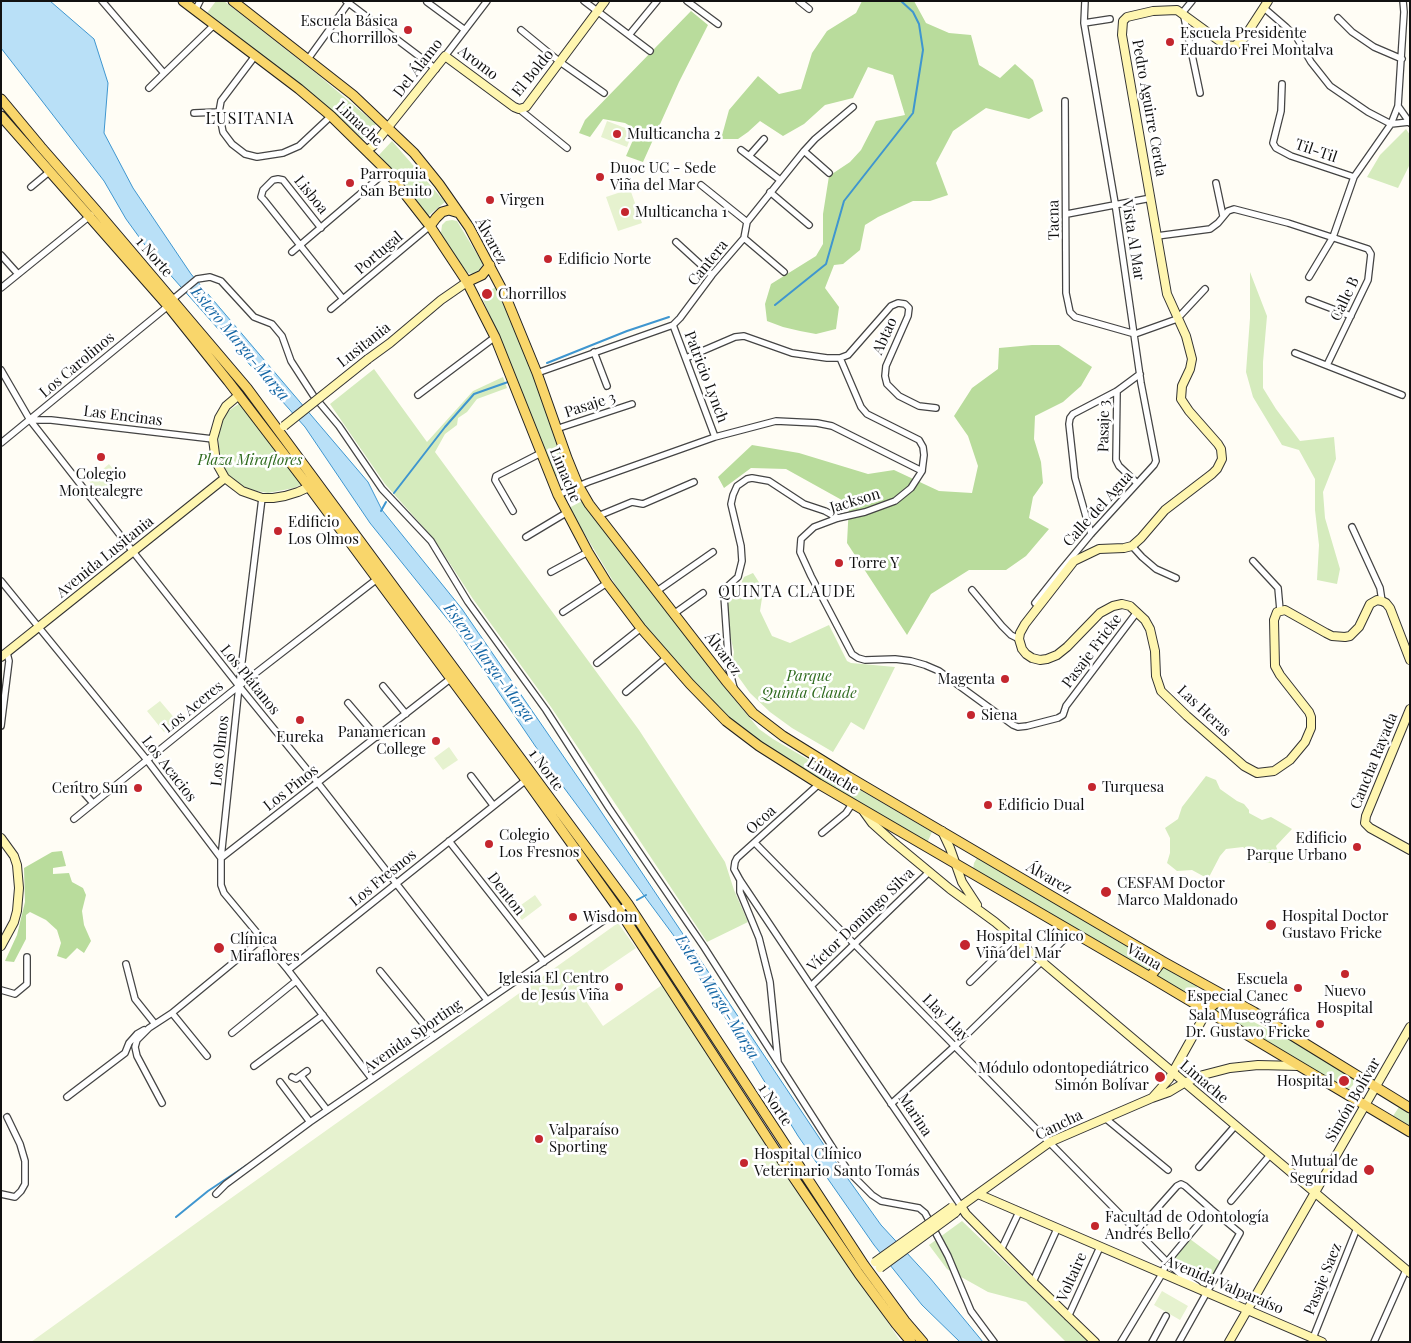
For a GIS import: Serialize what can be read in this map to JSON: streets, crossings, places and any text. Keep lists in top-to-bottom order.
{
  "streets": {
    "main road": [
      "Limache",
      "Álvarez",
      "1 Norte",
      "Viana"
    ],
    "street": [
      "Aromo",
      "Del Álamo",
      "El Boldo",
      "Pedro Aguirre Cerda",
      "Til-Til",
      "Lisboa",
      "Tacna",
      "Vista Al Mar",
      "Portugal",
      "Cantera",
      "Calle B",
      "Abtao",
      "Lusitania",
      "Los Carolinos",
      "Patricio Lynch",
      "Pasaje 3",
      "Las Encinas",
      "Jackson",
      "Calle del Agua",
      "Avenida Lusitania",
      "Pasaje Fricke",
      "Los Plátanos",
      "Los Aceres",
      "Las Heras",
      "Los Olmos",
      "Cancha Rayada",
      "Los Acacios",
      "Los Pinos",
      "Ocoa",
      "Los Fresnos",
      "Denton",
      "Víctor Domingo Silva",
      "Llay Llay",
      "Avenida Sporting",
      "Simón Bolívar",
      "Marina",
      "Cancha",
      "Voltaire",
      "Pasaje Saez",
      "Avenida Valparaíso"
    ]
  },
  "crossings": [
    ["Aromo", "Del Álamo"],
    ["Aromo", "El Boldo"],
    ["Del Álamo", "Limache"],
    ["Del Álamo", "Álvarez"],
    ["Limache", "Lisboa"],
    ["Limache", "Álvarez"],
    ["Limache", "Portugal"],
    ["Limache", "Lusitania"],
    ["Limache", "Ocoa"],
    ["Limache", "Víctor Domingo Silva"],
    ["Limache", "Viana"],
    ["Limache", "Simón Bolívar"],
    ["Limache", "Cancha"],
    ["Limache", "Pasaje Saez"],
    ["Tacna", "Vista Al Mar"],
    ["Vista Al Mar", "Calle del Agua"],
    ["Álvarez", "Pasaje 3"],
    ["Álvarez", "Simón Bolívar"],
    ["1 Norte", "Lusitania"],
    ["1 Norte", "Los Carolinos"],
    ["1 Norte", "Los Aceres"],
    ["1 Norte", "Los Pinos"],
    ["1 Norte", "Los Fresnos"],
    ["1 Norte", "Avenida Sporting"],
    ["Cantera", "Patricio Lynch"],
    ["Los Carolinos", "Las Encinas"],
    ["Los Carolinos", "Los Plátanos"],
    ["Pasaje 3", "Calle del Agua"],
    ["Las Encinas", "Los Plátanos"],
    ["Jackson", "Pasaje Fricke"],
    ["Avenida Lusitania", "Los Plátanos"],
    ["Avenida Lusitania", "Los Acacios"],
    ["Pasaje Fricke", "Las Heras"],
    ["Los Plátanos", "Los Aceres"],
    ["Los Plátanos", "Los Olmos"],
    ["Los Plátanos", "Los Pinos"],
    ["Los Plátanos", "Los Fresnos"],
    ["Los Plátanos", "Avenida Sporting"],
    ["Los Aceres", "Los Olmos"],
    ["Los Aceres", "Los Acacios"],
    ["Los Olmos", "Los Acacios"],
    ["Los Olmos", "Los Pinos"],
    ["Los Acacios", "Los Pinos"],
    ["Ocoa", "Llay Llay"],
    ["Ocoa", "Marina"],
    ["Los Fresnos", "Denton"],
    ["Denton", "Avenida Sporting"],
    ["Víctor Domingo Silva", "Llay Llay"],
    ["Víctor Domingo Silva", "Marina"],
    ["Viana", "Simón Bolívar"],
    ["Viana", "Cancha"],
    ["Llay Llay", "Cancha"],
    ["Llay Llay", "Avenida Valparaíso"],
    ["Simón Bolívar", "Avenida Valparaíso"],
    ["Marina", "Cancha"],
    ["Marina", "Voltaire"],
    ["Cancha", "Avenida Valparaíso"],
    ["Voltaire", "Avenida Valparaíso"],
    ["Pasaje Saez", "Avenida Valparaíso"]
  ],
  "districts": ["LUSITANIA", "QUINTA CLAUDE"],
  "water": ["Estero Marga-Marga"],
  "parks": ["Plaza Miraflores", "Parque Quinta Claude"],
  "places": [
    "Escuela Básica Chorrillos",
    "Escuela Presidente Eduardo Frei Montalva",
    "Multicancha 2",
    "Duoc UC - Sede Viña del Mar",
    "Parroquia San Benito",
    "Virgen",
    "Multicancha 1",
    "Edificio Norte",
    "Chorrillos",
    "Colegio Montealegre",
    "Edificio Los Olmos",
    "Torre Y",
    "Magenta",
    "Siena",
    "Eureka",
    "Panamerican College",
    "Turquesa",
    "Centro Sun",
    "Edificio Dual",
    "Colegio Los Fresnos",
    "Edificio Parque Urbano",
    "CESFAM Doctor Marco Maldonado",
    "Wisdom",
    "Hospital Doctor Gustavo Fricke",
    "Hospital Clínico Viña del Mar",
    "Clínica Miraflores",
    "Nuevo Hospital",
    "Iglesia El Centro de Jesús Viña",
    "Escuela Especial Canec",
    "Sala Museográfica Dr. Gustavo Fricke",
    "Módulo odontopediátrico Simón Bolívar",
    "Hospital",
    "Valparaíso Sporting",
    "Hospital Clínico Veterinario Santo Tomás",
    "Mutual de Seguridad",
    "Facultad de Odontología Andrés Bello"
  ]
}
